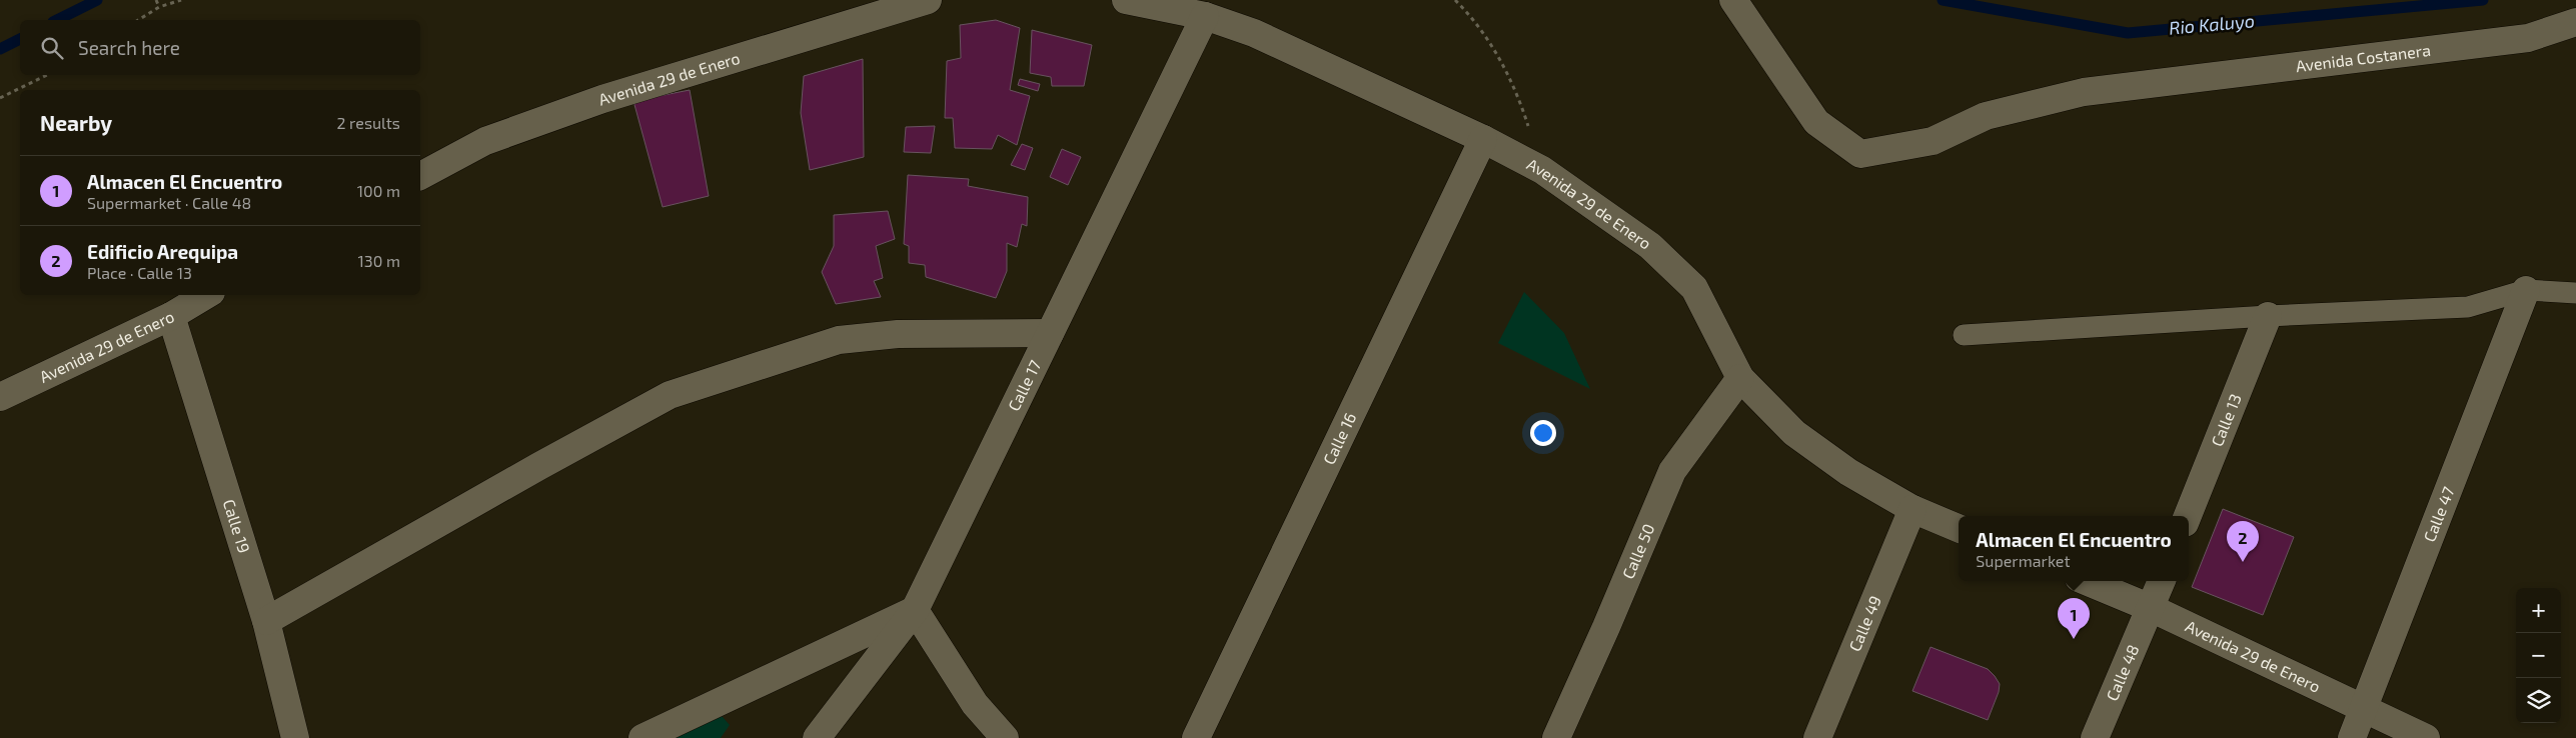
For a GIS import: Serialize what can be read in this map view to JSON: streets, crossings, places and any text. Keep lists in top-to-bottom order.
{
  "streets": {
    "street": [
      "Avenida Costanera",
      "Avenida 29 de Enero",
      "Calle 17",
      "Calle 13",
      "Calle 16",
      "Calle 47",
      "Calle 19",
      "Calle 50",
      "Calle 49",
      "Calle 48"
    ]
  },
  "crossings": [
    ["Avenida 29 de Enero", "Calle 17"],
    ["Avenida 29 de Enero", "Calle 16"],
    ["Avenida 29 de Enero", "Calle 47"],
    ["Avenida 29 de Enero", "Calle 19"],
    ["Avenida 29 de Enero", "Calle 50"],
    ["Avenida 29 de Enero", "Calle 49"],
    ["Avenida 29 de Enero", "Calle 48"]
  ],
  "water": ["Rio Kaluyo"],
  "page": {
    "search": "Search here",
    "heading": ["Nearby", "2 results"],
    "list": [
      {
        "mark": "1",
        "name": "Almacen El Encuentro",
        "note": "Supermarket · Calle 48",
        "value": "100 m"
      },
      {
        "mark": "2",
        "name": "Edificio Arequipa",
        "note": "Place · Calle 13",
        "value": "130 m"
      }
    ],
    "popup": ["Almacen El Encuentro", "Supermarket"],
    "pins": ["2", "1"],
    "map_buttons": ["+", "−"]
  }
}
